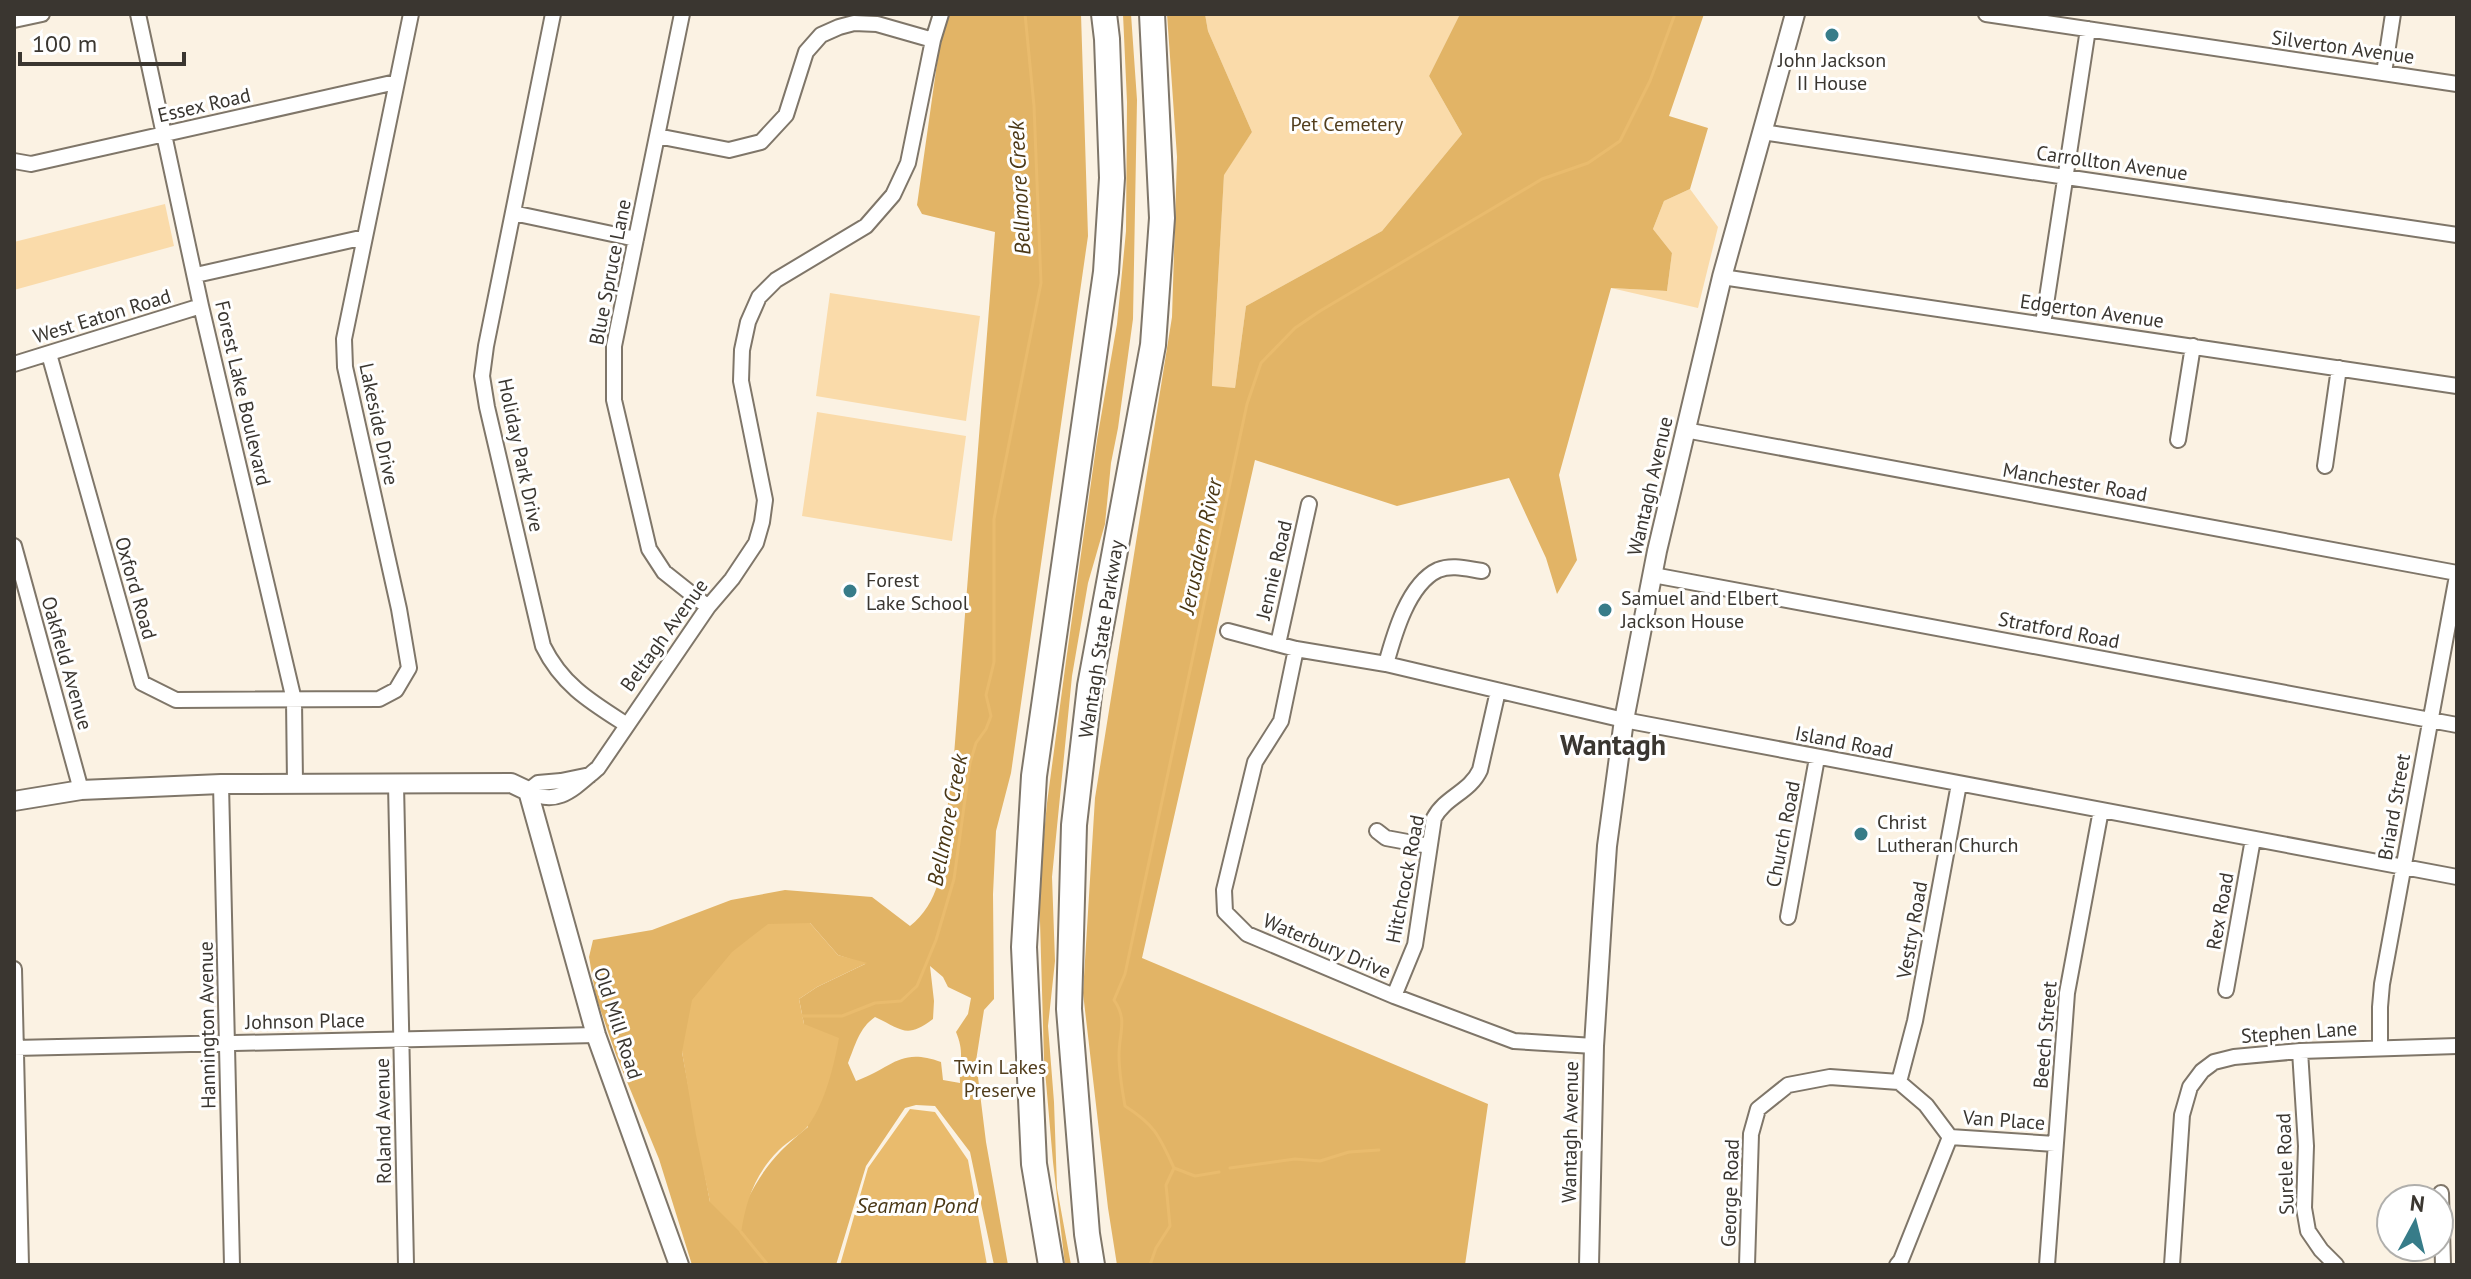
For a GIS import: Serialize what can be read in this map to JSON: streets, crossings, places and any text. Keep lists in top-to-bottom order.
{
  "streets": {
    "highway": ["Wantagh State Parkway"],
    "main road": ["Wantagh Avenue", "Old Mill Road"],
    "street": [
      "Silverton Avenue",
      "Essex Road",
      "Carrollton Avenue",
      "Blue Spruce Lane",
      "Edgerton Avenue",
      "West Eaton Road",
      "Forest Lake Boulevard",
      "Lakeside Drive",
      "Holiday Park Drive",
      "Manchester Road",
      "Jennie Road",
      "Oxford Road",
      "Stratford Road",
      "Beltagh Avenue",
      "Oakfield Avenue",
      "Island Road",
      "Briard Street",
      "Church Road",
      "Hitchcock Road",
      "Rex Road",
      "Vestry Road",
      "Waterbury Drive",
      "Johnson Place",
      "Hannington Avenue",
      "Stephen Lane",
      "Beech Street",
      "Van Place",
      "Roland Avenue",
      "Surele Road",
      "George Road"
    ]
  },
  "crossings": [
    ["Essex Road", "Forest Lake Boulevard"],
    ["Essex Road", "Lakeside Drive"],
    ["Carrollton Avenue", "Wantagh Avenue"],
    ["Blue Spruce Lane", "Beltagh Avenue"],
    ["Edgerton Avenue", "Wantagh Avenue"],
    ["West Eaton Road", "Forest Lake Boulevard"],
    ["West Eaton Road", "Oxford Road"],
    ["Forest Lake Boulevard", "Lakeside Drive"],
    ["Forest Lake Boulevard", "Oxford Road"],
    ["Lakeside Drive", "Oxford Road"],
    ["Holiday Park Drive", "Beltagh Avenue"],
    ["Manchester Road", "Wantagh Avenue"],
    ["Manchester Road", "Briard Street"],
    ["Wantagh Avenue", "Stratford Road"],
    ["Wantagh Avenue", "Island Road"],
    ["Wantagh Avenue", "Waterbury Drive"],
    ["Jennie Road", "Island Road"],
    ["Stratford Road", "Briard Street"],
    ["Beltagh Avenue", "Old Mill Road"],
    ["Island Road", "Briard Street"],
    ["Island Road", "Church Road"],
    ["Island Road", "Hitchcock Road"],
    ["Island Road", "Rex Road"],
    ["Island Road", "Vestry Road"],
    ["Island Road", "Waterbury Drive"],
    ["Island Road", "Beech Street"],
    ["Briard Street", "Stephen Lane"],
    ["Hitchcock Road", "Waterbury Drive"],
    ["Vestry Road", "George Road"],
    ["Johnson Place", "Old Mill Road"],
    ["Johnson Place", "Hannington Avenue"],
    ["Johnson Place", "Roland Avenue"],
    ["Stephen Lane", "Surele Road"],
    ["Beech Street", "Van Place"]
  ],
  "districts": ["Wantagh"],
  "water": ["Bellmore Creek", "Jerusalem River", "Seaman Pond"],
  "parks": ["Pet Cemetery", "Twin Lakes Preserve"],
  "places": [
    "John Jackson II House",
    "Forest Lake School",
    "Samuel and Elbert Jackson House",
    "Christ Lutheran Church"
  ],
  "scale_bar": "100 m",
  "north": "top"
}
